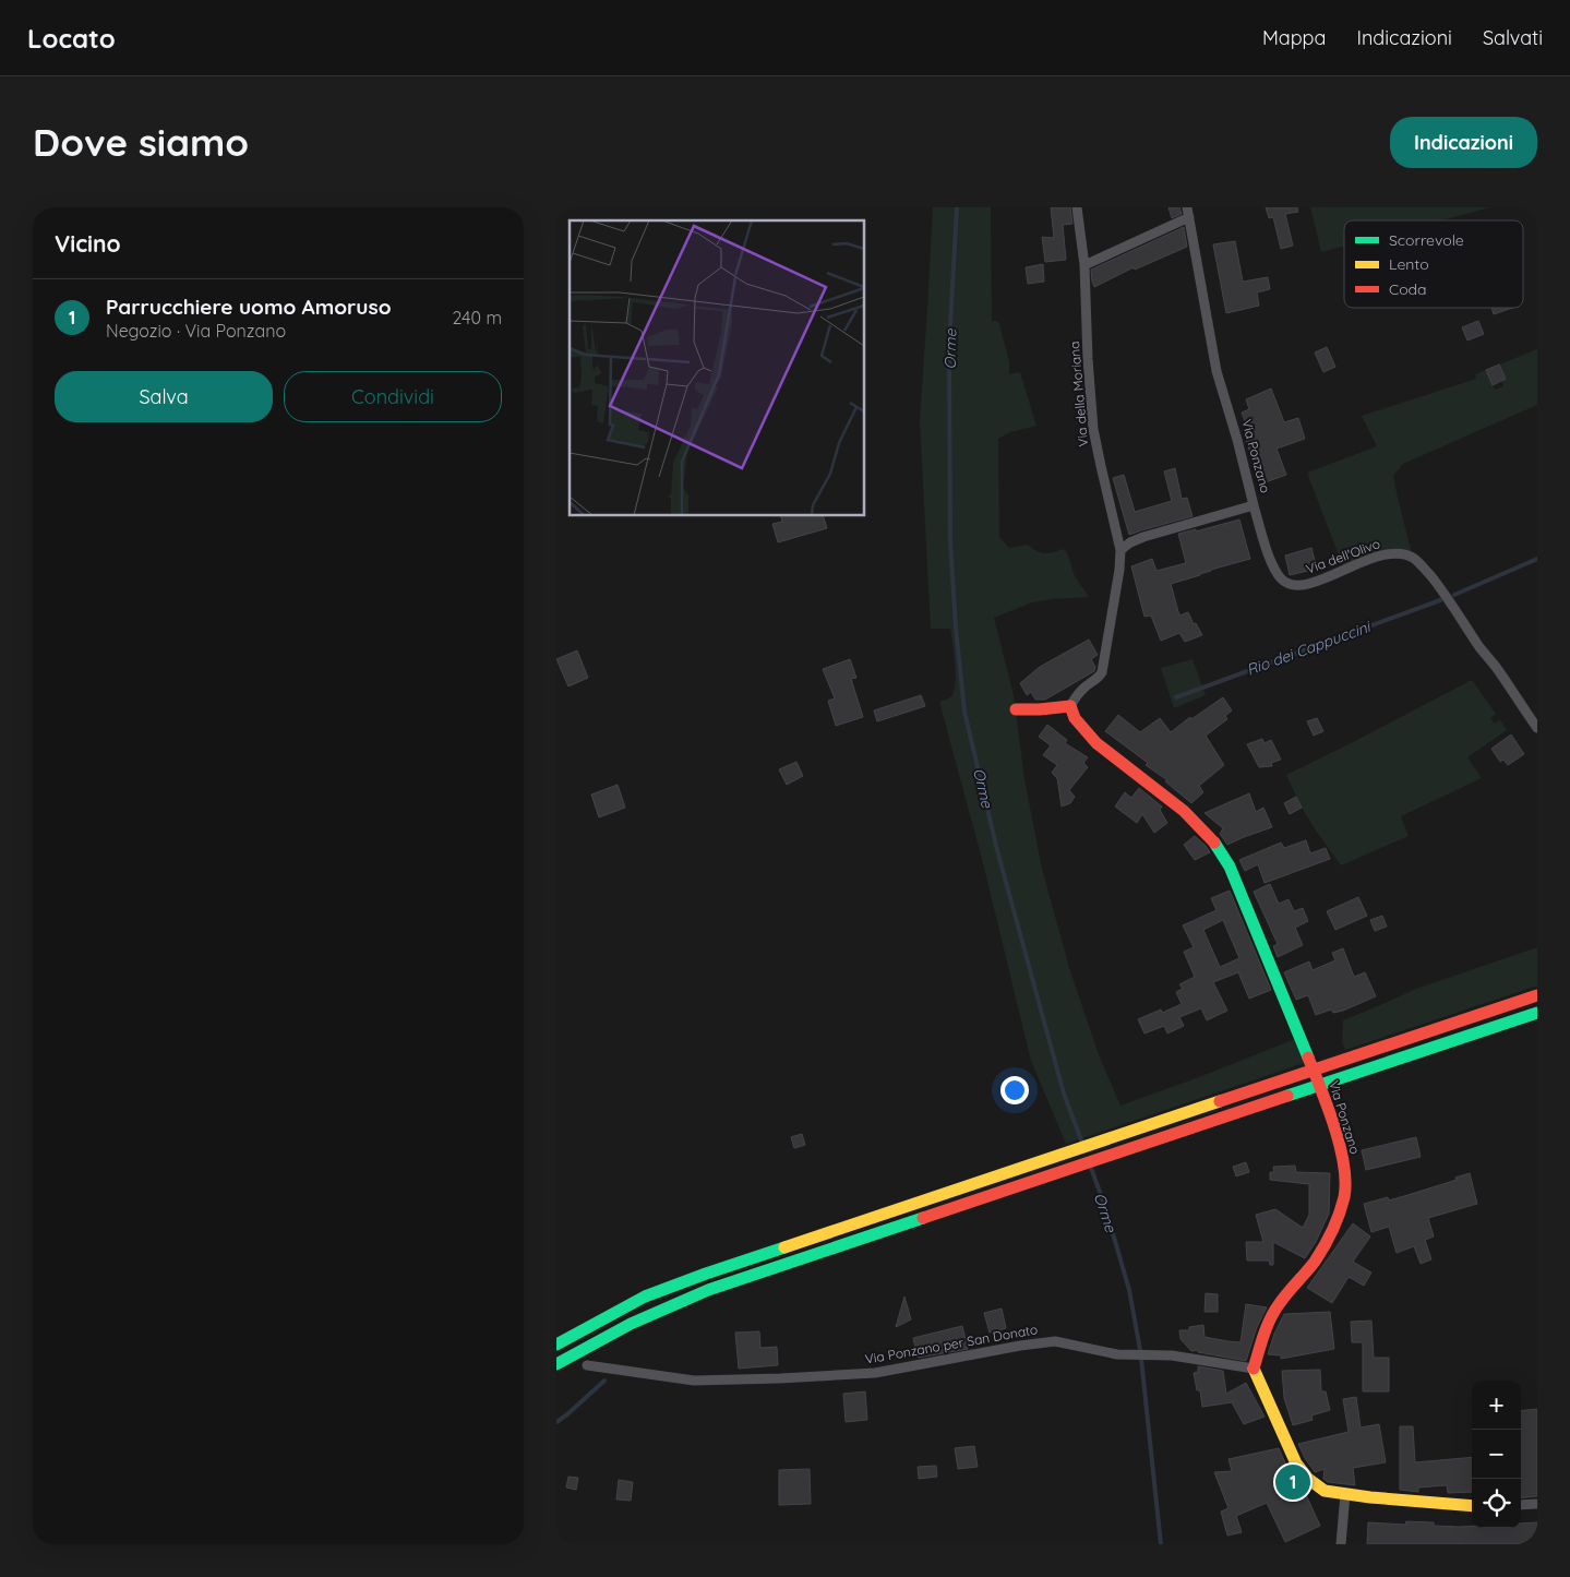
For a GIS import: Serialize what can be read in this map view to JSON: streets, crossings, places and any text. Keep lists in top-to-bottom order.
{
  "streets": {
    "main road": ["Via Ponzano"],
    "street": ["Via della Moriana", "Via dell'Olivo", "Via Ponzano per San Donato"]
  },
  "crossings": [
    ["Via della Moriana", "Via Ponzano"],
    ["Via Ponzano", "Via dell'Olivo"],
    ["Via Ponzano", "Via Ponzano per San Donato"]
  ],
  "water": ["Orme", "Rio dei Cappuccini"],
  "legend": ["Scorrevole", "Lento", "Coda"],
  "page": {
    "header": "Locato",
    "nav": ["Mappa", "Indicazioni", "Salvati"],
    "buttons": [
      "Indicazioni",
      ["Salva", "Condividi"]
    ],
    "title": "Dove siamo",
    "heading": "Vicino",
    "list": [
      {
        "mark": "1",
        "name": "Parrucchiere uomo Amoruso",
        "note": "Negozio · Via Ponzano",
        "value": "240 m"
      }
    ],
    "map_buttons": ["+", "−"],
    "pins": "1"
  }
}
